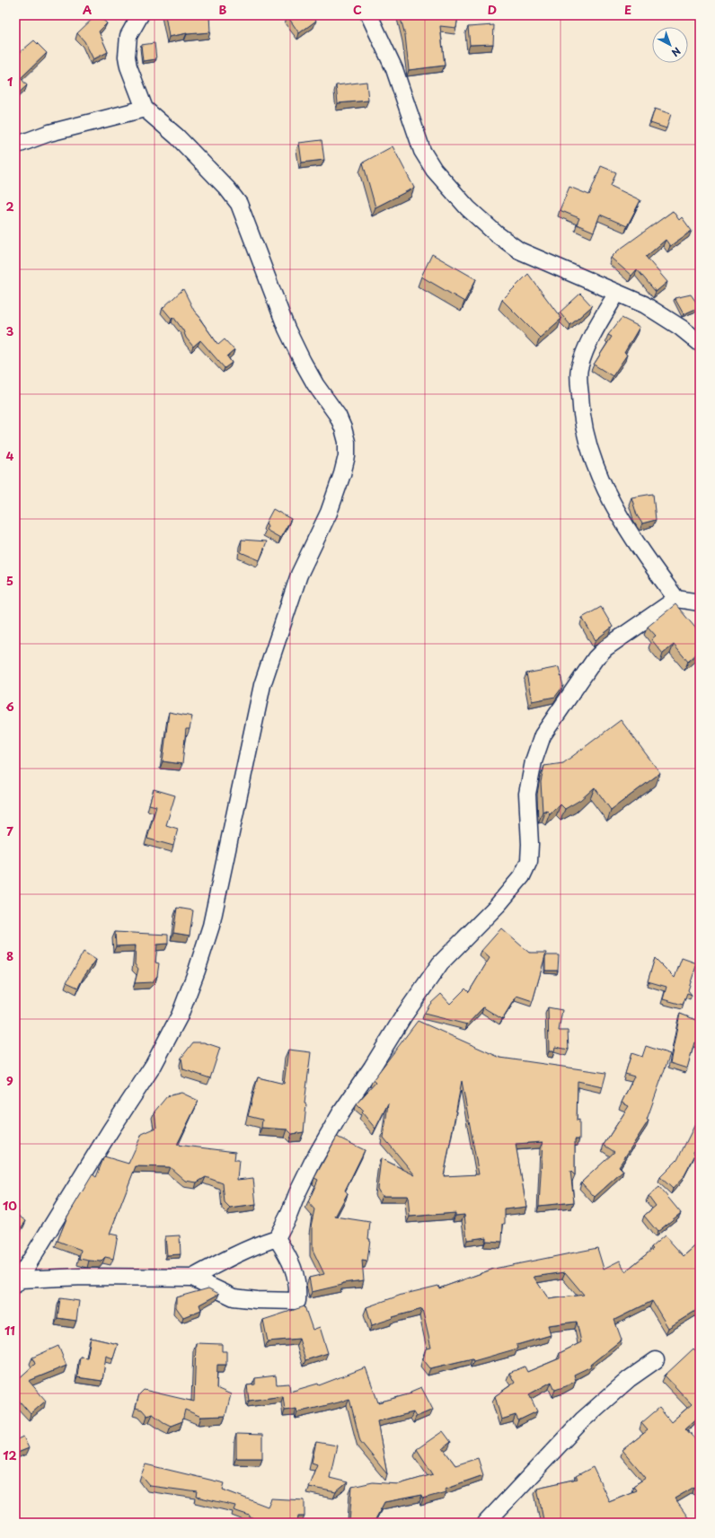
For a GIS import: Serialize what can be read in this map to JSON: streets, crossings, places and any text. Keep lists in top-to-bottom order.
{
  "north": "bottom right",
  "grid": {
    "columns": [
      "A",
      "B",
      "C",
      "D",
      "E"
    ],
    "rows": [
      "1",
      "2",
      "3",
      "4",
      "5",
      "6",
      "7",
      "8",
      "9",
      "10",
      "11",
      "12"
    ]
  }
}
